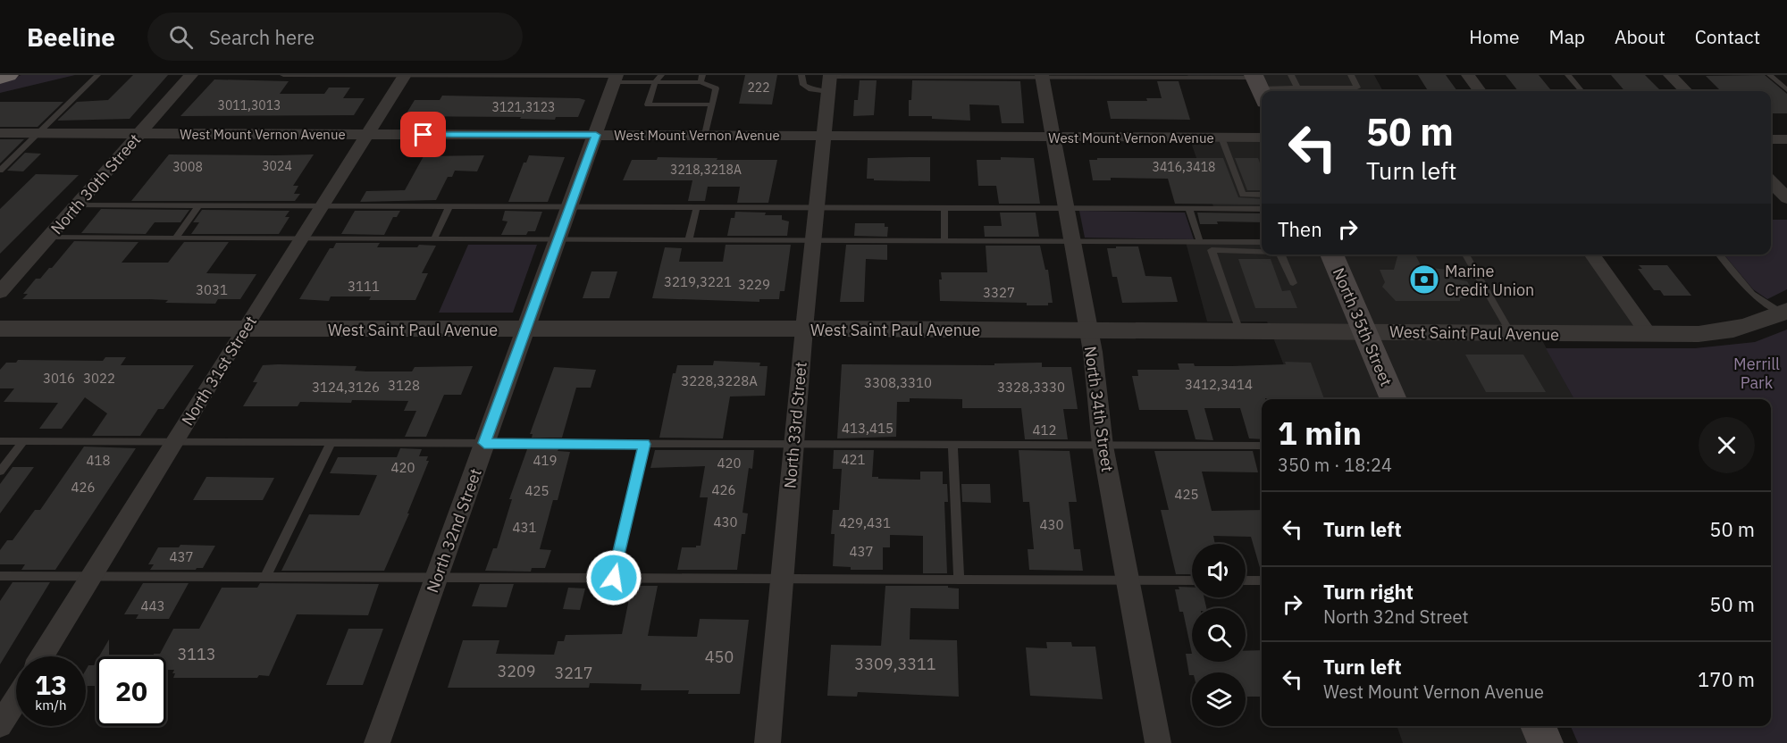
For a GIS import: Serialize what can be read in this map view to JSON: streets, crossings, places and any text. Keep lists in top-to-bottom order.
{
  "streets": {
    "main road": ["North 35th Street"],
    "street": [
      "West Mount Vernon Avenue",
      "North 30th Street",
      "West Saint Paul Avenue",
      "North 31st Street",
      "North 34th Street",
      "North 33rd Street",
      "North 32nd Street"
    ]
  },
  "crossings": [
    ["West Mount Vernon Avenue", "North 30th Street"],
    ["West Mount Vernon Avenue", "North 31st Street"],
    ["West Mount Vernon Avenue", "North 34th Street"],
    ["West Mount Vernon Avenue", "North 33rd Street"],
    ["West Mount Vernon Avenue", "North 32nd Street"],
    ["North 35th Street", "West Saint Paul Avenue"],
    ["West Saint Paul Avenue", "North 31st Street"],
    ["West Saint Paul Avenue", "North 34th Street"],
    ["West Saint Paul Avenue", "North 33rd Street"],
    ["West Saint Paul Avenue", "North 32nd Street"]
  ],
  "parks": ["Merrill Park"],
  "places": {
    "bank": ["Marine Credit Union"]
  },
  "house_numbers": [
    "222",
    "3011,3013",
    "3121,3123",
    "3024",
    "3008",
    "3416,3418",
    "3218,3218A",
    "3219,3221",
    "3229",
    "3111",
    "3031",
    "3327",
    "3016",
    "3022",
    "3228,3228A",
    "3308,3310",
    "3412,3414",
    "3128",
    "3124,3126",
    "3328,3330",
    "413,415",
    "412",
    "421",
    "418",
    "419",
    "420",
    "420",
    "426",
    "426",
    "425",
    "425",
    "430",
    "429,431",
    "430",
    "431",
    "437",
    "437",
    "443",
    "3113",
    "450",
    "3309,3311",
    "3209",
    "3217"
  ],
  "page": {
    "header": "Beeline",
    "search": "Search here",
    "nav": [
      "Home",
      "Map",
      "About",
      "Contact"
    ],
    "turn": ["50 m", "Turn left"],
    "then": "Then",
    "heading": ["1 min", "350 m · 18:24"],
    "list": [
      {
        "name": "Turn left",
        "value": "50 m"
      },
      {
        "name": "Turn right",
        "note": "North 32nd Street",
        "value": "50 m"
      },
      {
        "name": "Turn left",
        "note": "West Mount Vernon Avenue",
        "value": "170 m"
      }
    ],
    "speed": "13 km/h",
    "limit": "20"
  }
}
